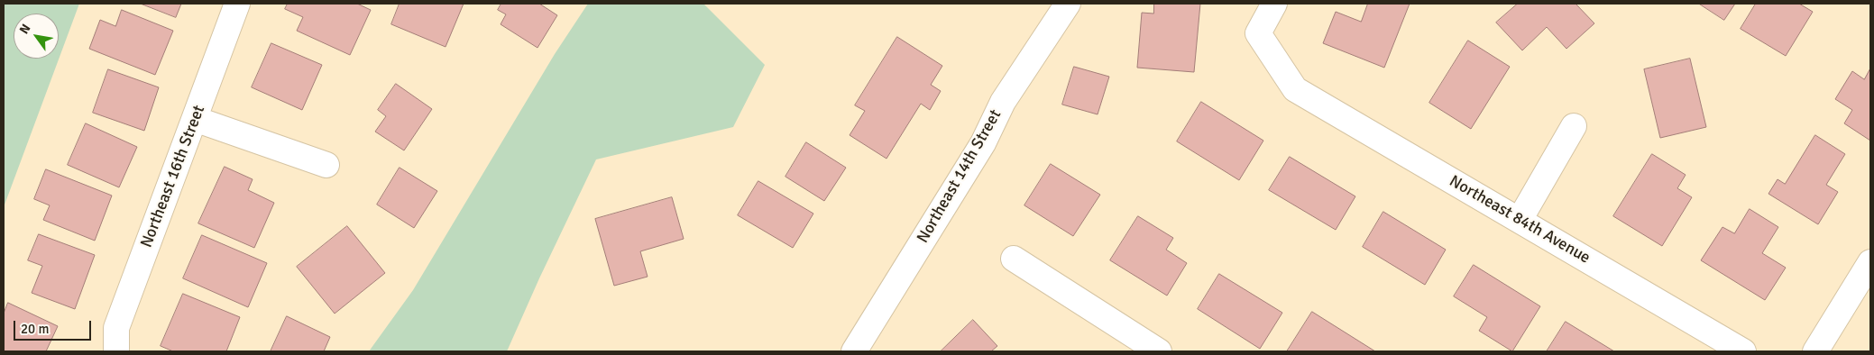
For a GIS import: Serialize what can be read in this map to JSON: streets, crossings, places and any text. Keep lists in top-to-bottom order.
{
  "streets": {
    "street": ["Northeast 16th Street", "Northeast 14th Street", "Northeast 84th Avenue"]
  },
  "scale_bar": "20 m",
  "north": "top left"
}
